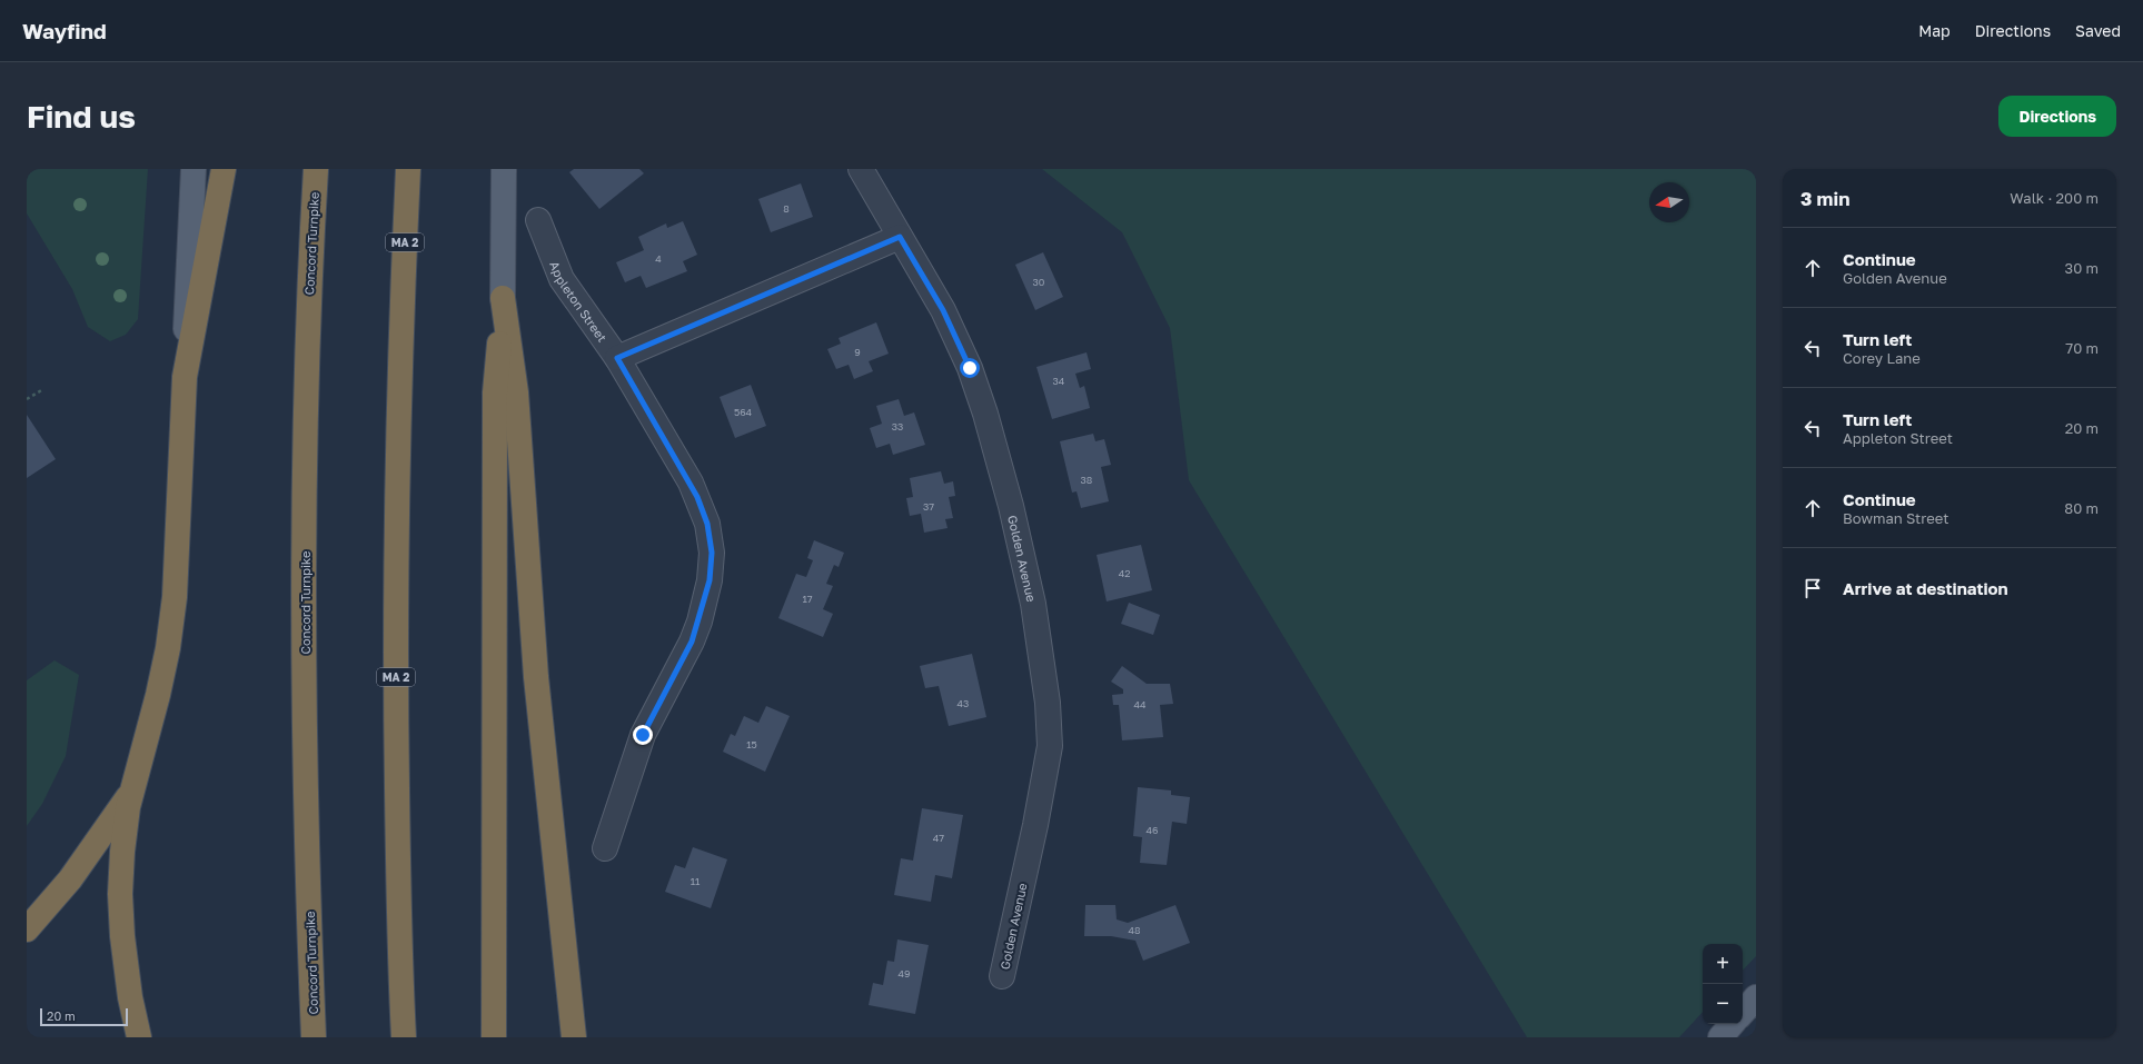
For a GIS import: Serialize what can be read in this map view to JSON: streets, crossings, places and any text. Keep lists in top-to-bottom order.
{
  "streets": {
    "highway": ["MA 2", "Concord Turnpike"],
    "street": ["Appleton Street", "Golden Avenue"]
  },
  "house_numbers": [
    "8",
    "4",
    "30",
    "9",
    "34",
    "564",
    "33",
    "38",
    "37",
    "42",
    "17",
    "43",
    "44",
    "15",
    "46",
    "47",
    "11",
    "48",
    "49"
  ],
  "scale_bar": "20 m",
  "north": "left",
  "page": {
    "header": "Wayfind",
    "nav": ["Map", "Directions", "Saved"],
    "buttons": "Directions",
    "title": "Find us",
    "heading": ["3 min", "Walk · 200 m"],
    "list": [
      ["Continue", "Golden Avenue", "30 m"],
      ["Turn left", "Corey Lane", "70 m"],
      ["Turn left", "Appleton Street", "20 m"],
      ["Continue", "Bowman Street", "80 m"],
      "Arrive at destination"
    ],
    "map_buttons": ["+", "−"],
    "scale": "20 m"
  }
}
